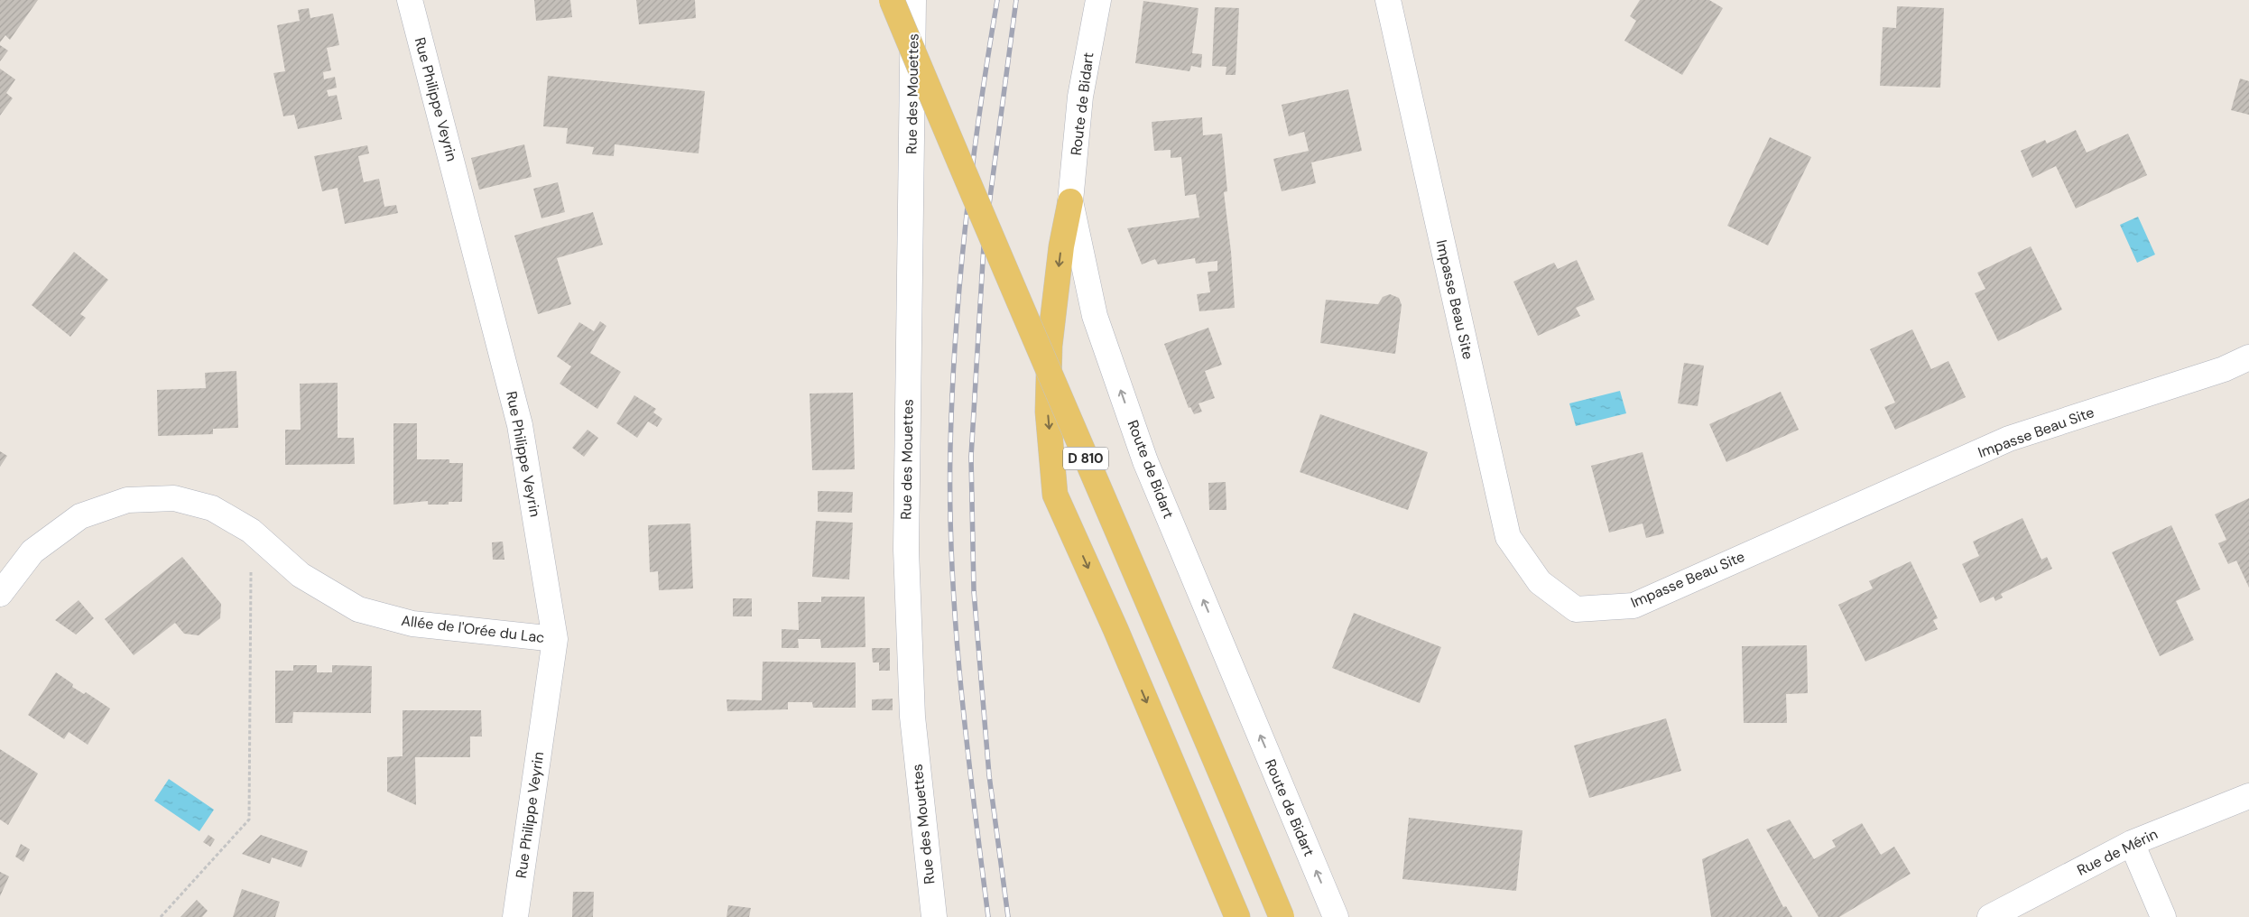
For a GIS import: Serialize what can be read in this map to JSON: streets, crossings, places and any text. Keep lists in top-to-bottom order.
{
  "streets": {
    "main road": ["D 810"],
    "street": [
      "Rue des Mouettes",
      "Rue Philippe Veyrin",
      "Route de Bidart",
      "Impasse Beau Site",
      "Allée de l'Orée du Lac",
      "Rue de Mérin"
    ]
  },
  "crossings": [
    ["Rue Philippe Veyrin", "Allée de l'Orée du Lac"]
  ],
  "one_way": ["Route de Bidart"]
}
